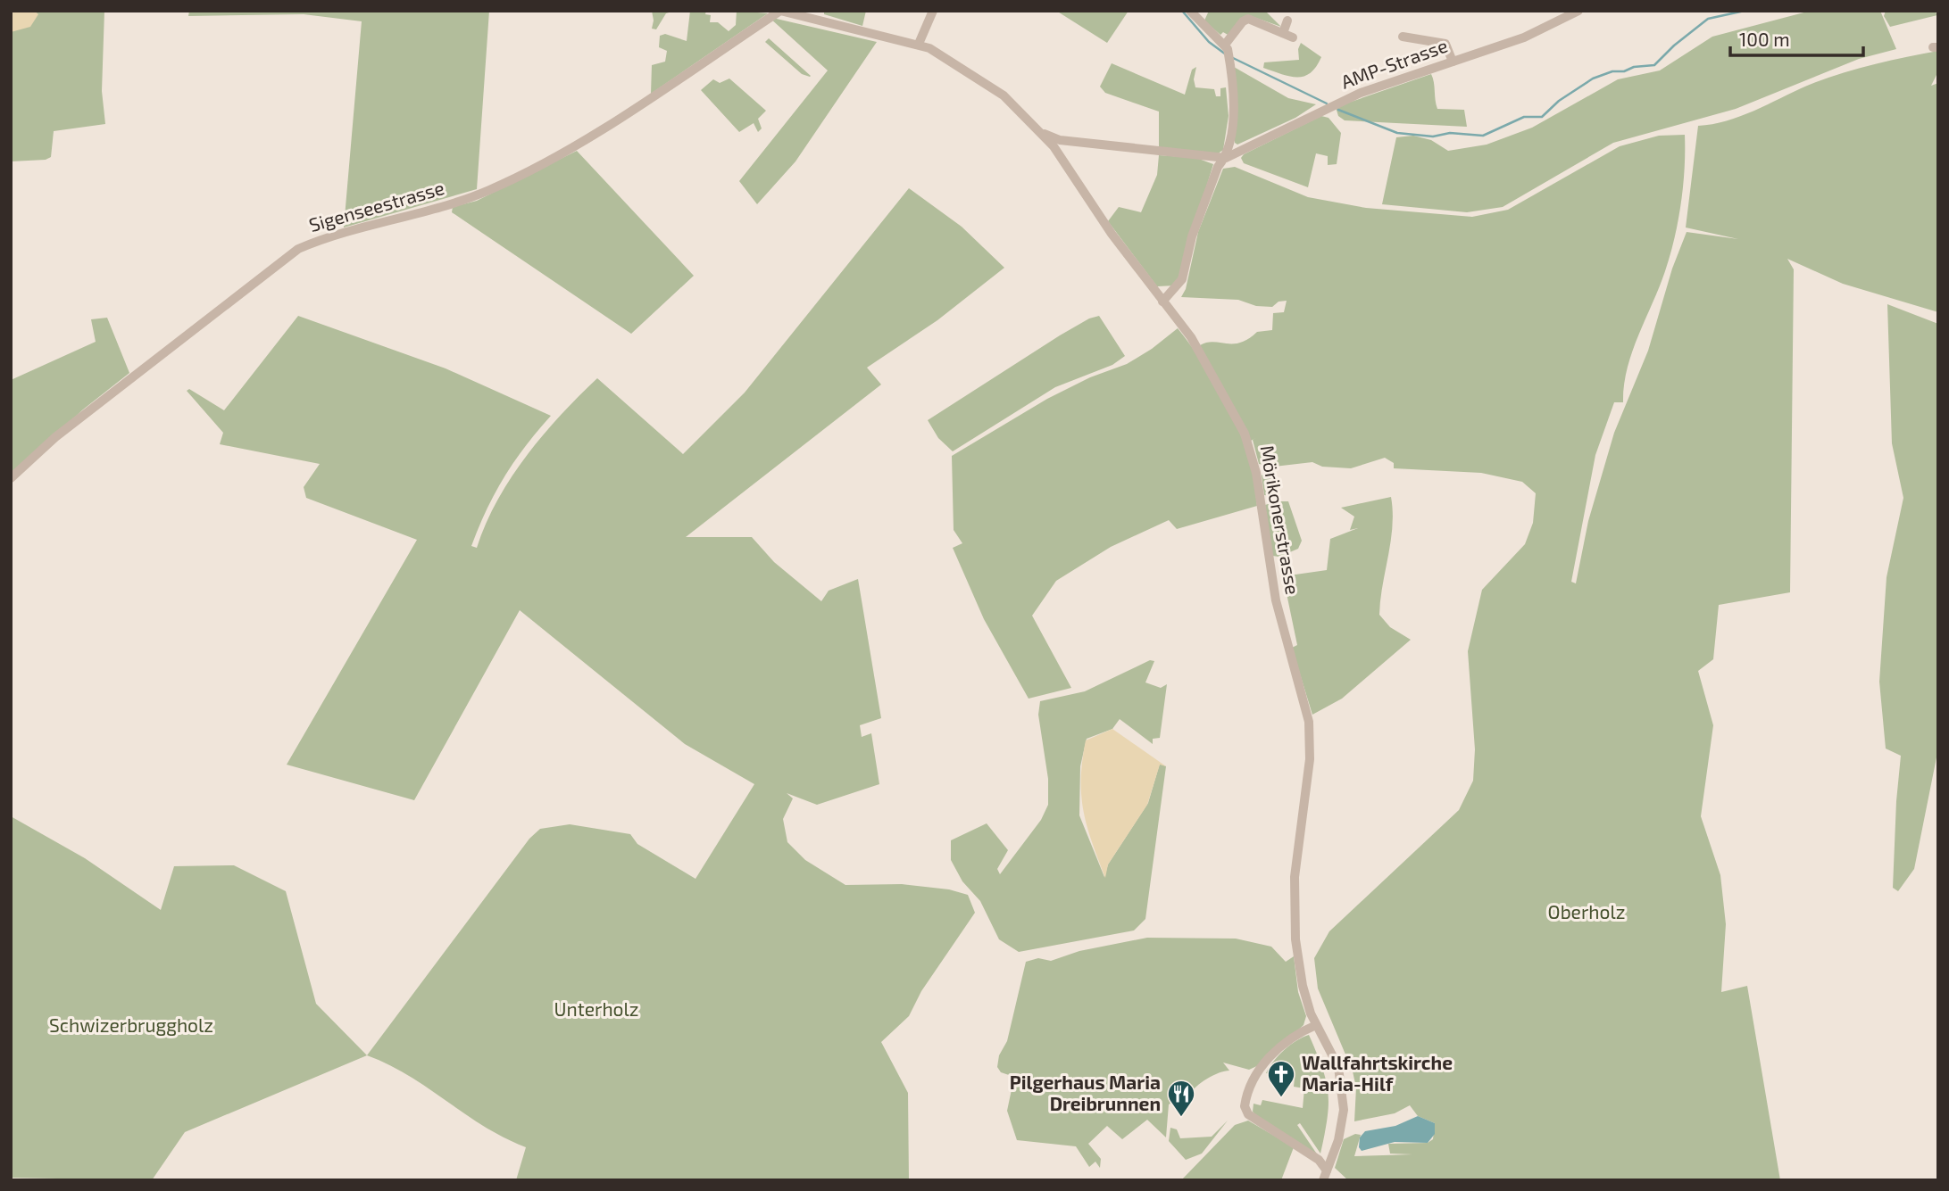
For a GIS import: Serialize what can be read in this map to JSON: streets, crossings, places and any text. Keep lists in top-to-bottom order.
{
  "streets": {
    "street": ["AMP-Strasse", "Sigenseestrasse", "Mörikonerstrasse"]
  },
  "crossings": [
    ["Sigenseestrasse", "Mörikonerstrasse"]
  ],
  "parks": ["Oberholz", "Unterholz", "Schwizerbruggholz"],
  "places": {
    "church": ["Wallfahrtskirche Maria-Hilf"],
    "restaurant": ["Pilgerhaus Maria Dreibrunnen"]
  },
  "scale_bar": "100 m"
}
